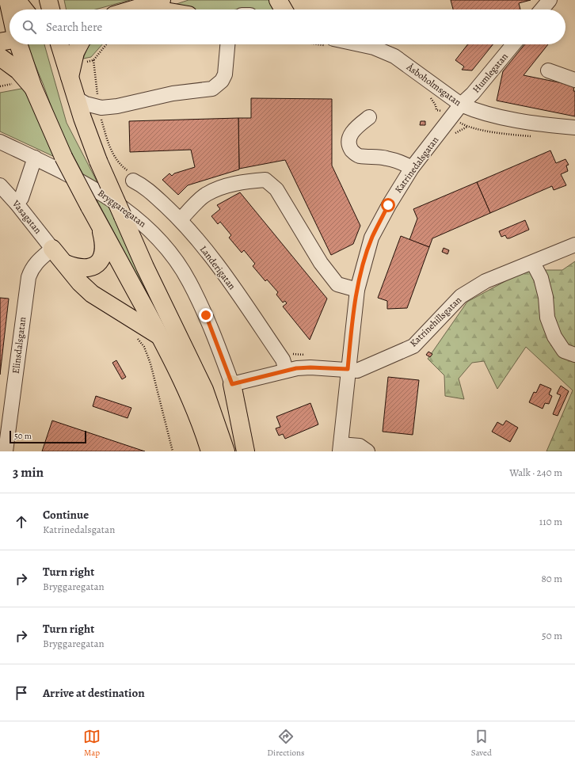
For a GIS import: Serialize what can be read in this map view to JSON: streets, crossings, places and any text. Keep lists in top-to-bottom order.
{
  "streets": {
    "street": [
      "Humlegatan",
      "Åsboholmsgatan",
      "Katrinedalsgatan",
      "Bryggaregatan",
      "Vasagatan",
      "Landerigatan",
      "Katrinehillsgatan",
      "Elinsdalsgatan"
    ]
  },
  "crossings": [
    ["Humlegatan", "Åsboholmsgatan"],
    ["Humlegatan", "Katrinedalsgatan"],
    ["Åsboholmsgatan", "Katrinedalsgatan"],
    ["Katrinedalsgatan", "Katrinehillsgatan"],
    ["Vasagatan", "Elinsdalsgatan"]
  ],
  "scale_bar": "50 m",
  "page": {
    "search": "Search here",
    "scale": "50 m",
    "heading": ["3 min", "Walk · 240 m"],
    "list": [
      ["Continue", "Katrinedalsgatan", "110 m"],
      ["Turn right", "Bryggaregatan", "80 m"],
      ["Turn right", "Bryggaregatan", "50 m"],
      "Arrive at destination"
    ],
    "nav": ["Map", "Directions", "Saved"]
  }
}
